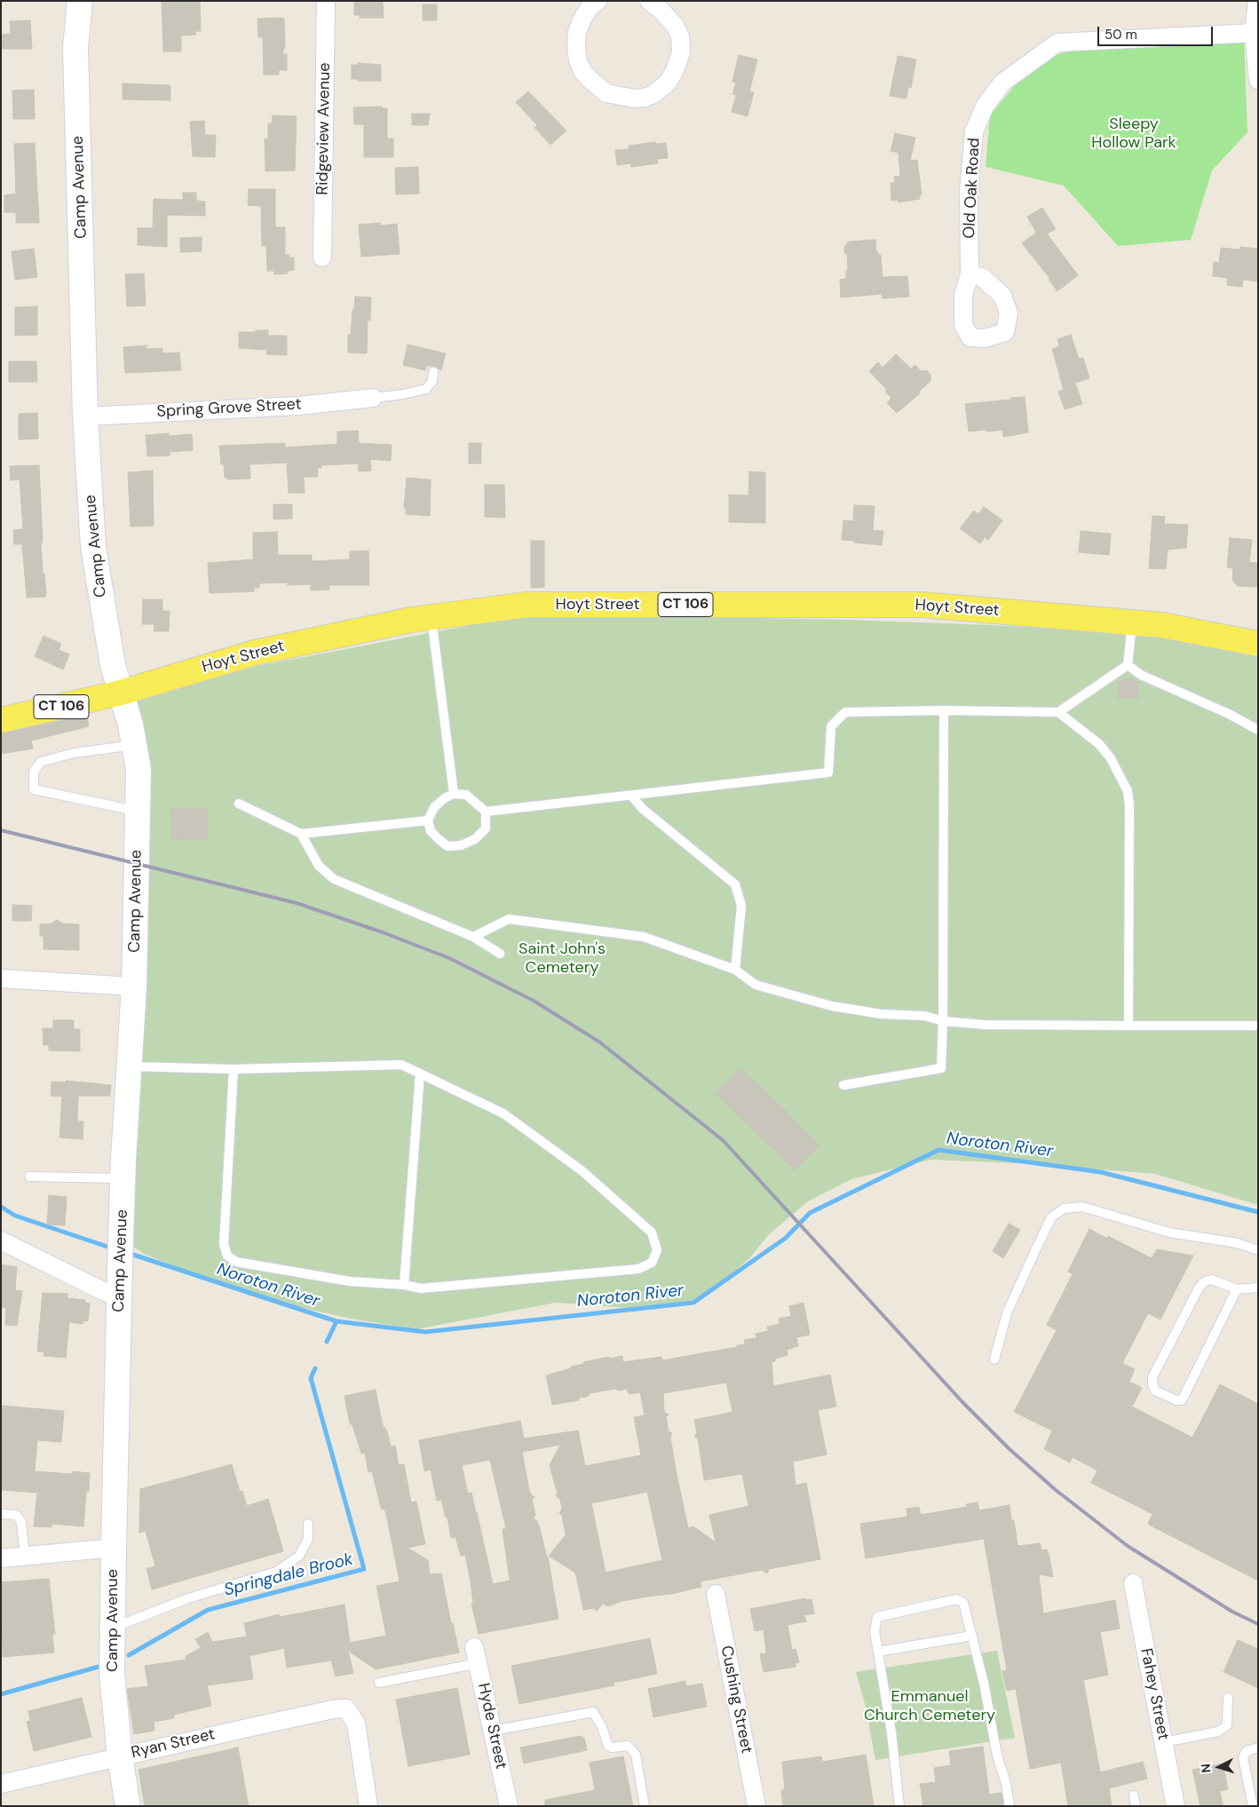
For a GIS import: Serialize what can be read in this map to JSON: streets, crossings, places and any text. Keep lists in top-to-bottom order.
{
  "streets": {
    "main road": ["Hoyt Street", "CT 106"],
    "street": [
      "Ridgeview Avenue",
      "Camp Avenue",
      "Old Oak Road",
      "Spring Grove Street",
      "Fahey Street",
      "Cushing Street",
      "Hyde Street",
      "Ryan Street"
    ]
  },
  "crossings": [
    ["Camp Avenue", "Spring Grove Street"],
    ["Camp Avenue", "Hoyt Street"],
    ["Camp Avenue", "Ryan Street"]
  ],
  "water": ["Noroton River", "Springdale Brook"],
  "parks": ["Sleepy Hollow Park", "Saint John's Cemetery", "Emmanuel Church Cemetery"],
  "scale_bar": "50 m",
  "north": "left"
}
